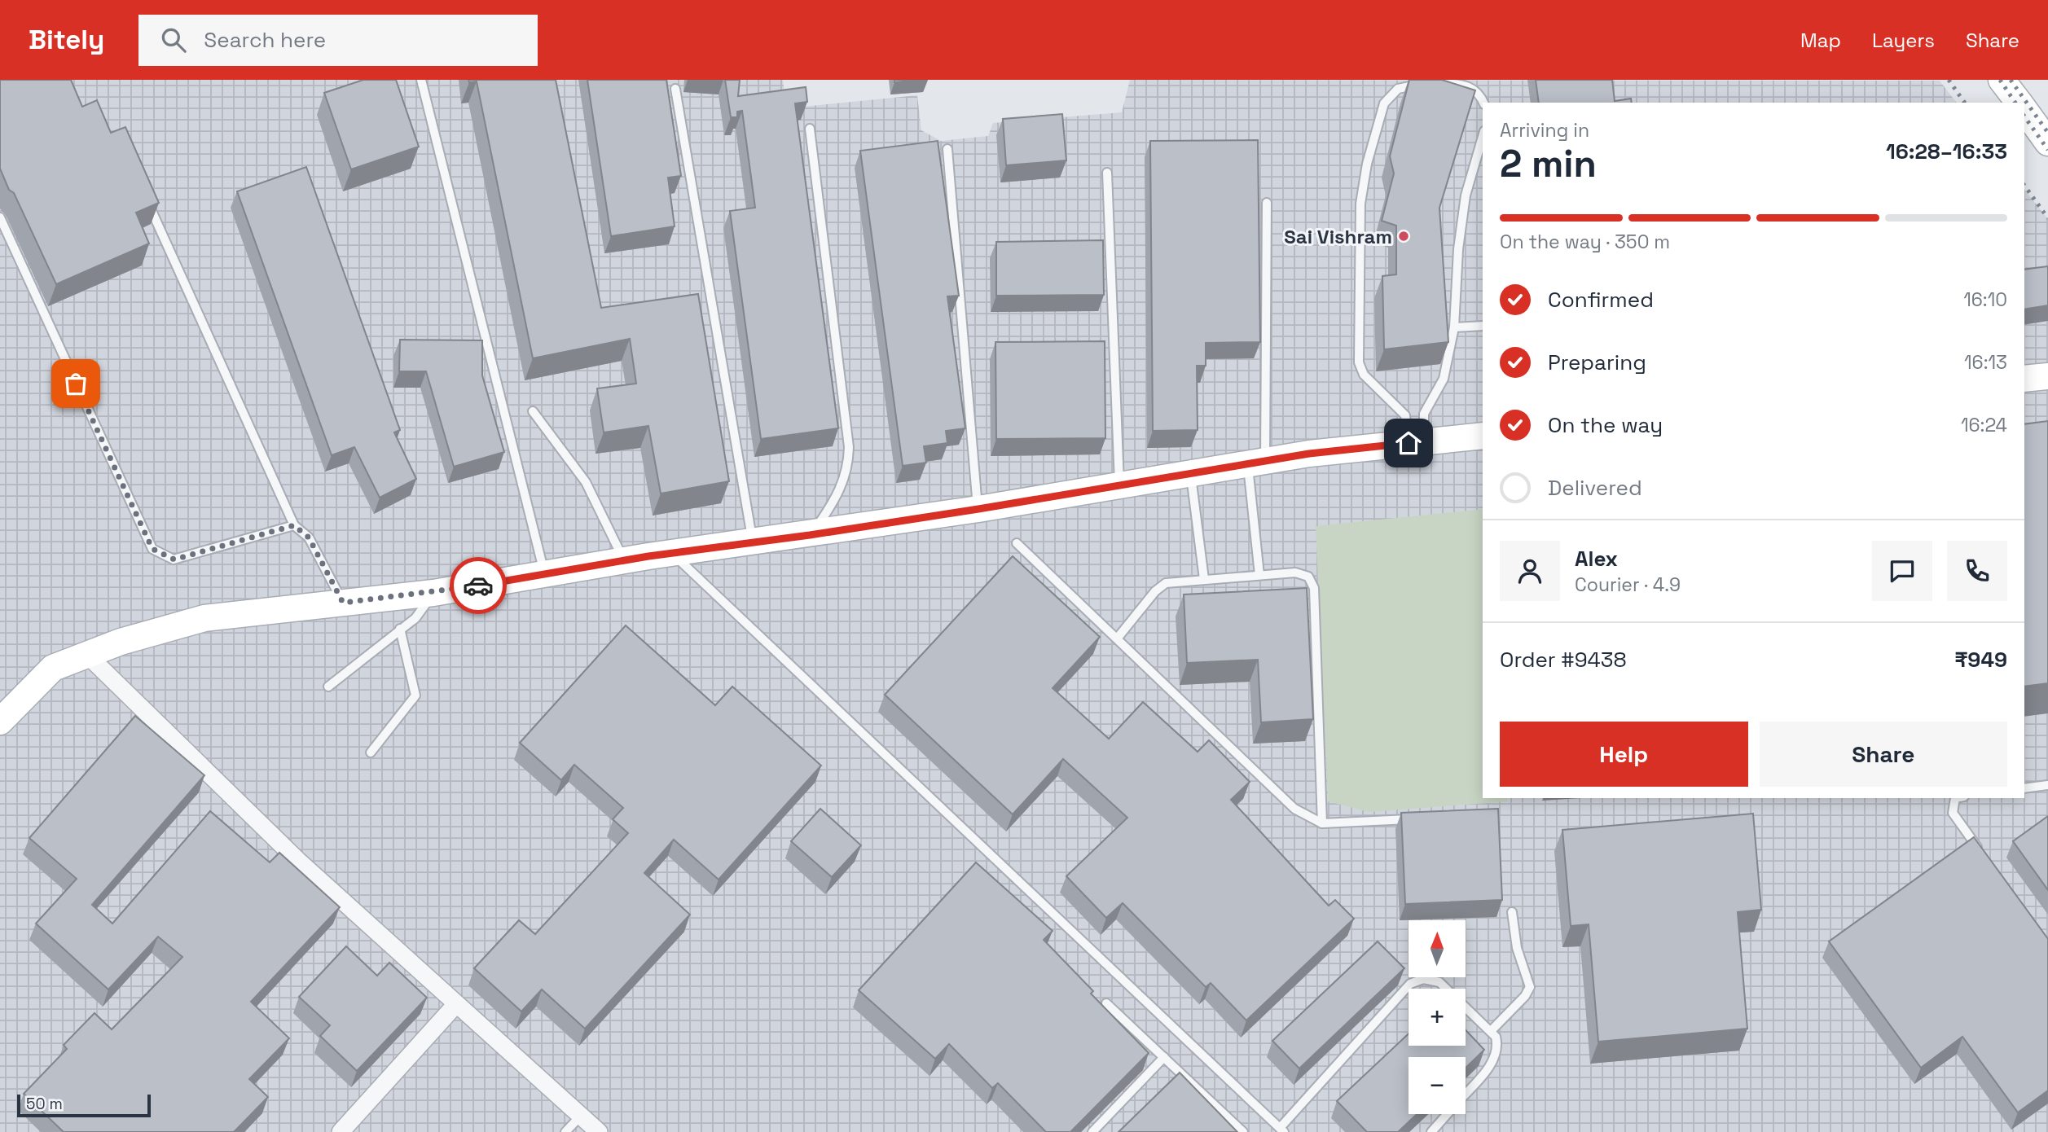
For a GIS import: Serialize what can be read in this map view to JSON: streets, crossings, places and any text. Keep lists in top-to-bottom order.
{
  "places": ["Sai Vishram"],
  "scale_bar": "50 m",
  "north": "top",
  "page": {
    "header": "Bitely",
    "search": "Search here",
    "nav": ["Map", "Layers", "Share"],
    "heading": ["2 min", "Arriving in", "16:28–16:33"],
    "panel": [
      "Alex",
      "Courier · 4.9",
      "Order #9438",
      "₹949"
    ],
    "bar": "On the way · 350 m",
    "list": [
      ["Confirmed", "16:10"],
      ["Preparing", "16:13"],
      ["On the way", "16:24"],
      "Delivered"
    ],
    "buttons": ["Help", "Share"],
    "map_buttons": ["+", "−"],
    "scale": "50 m"
  }
}
